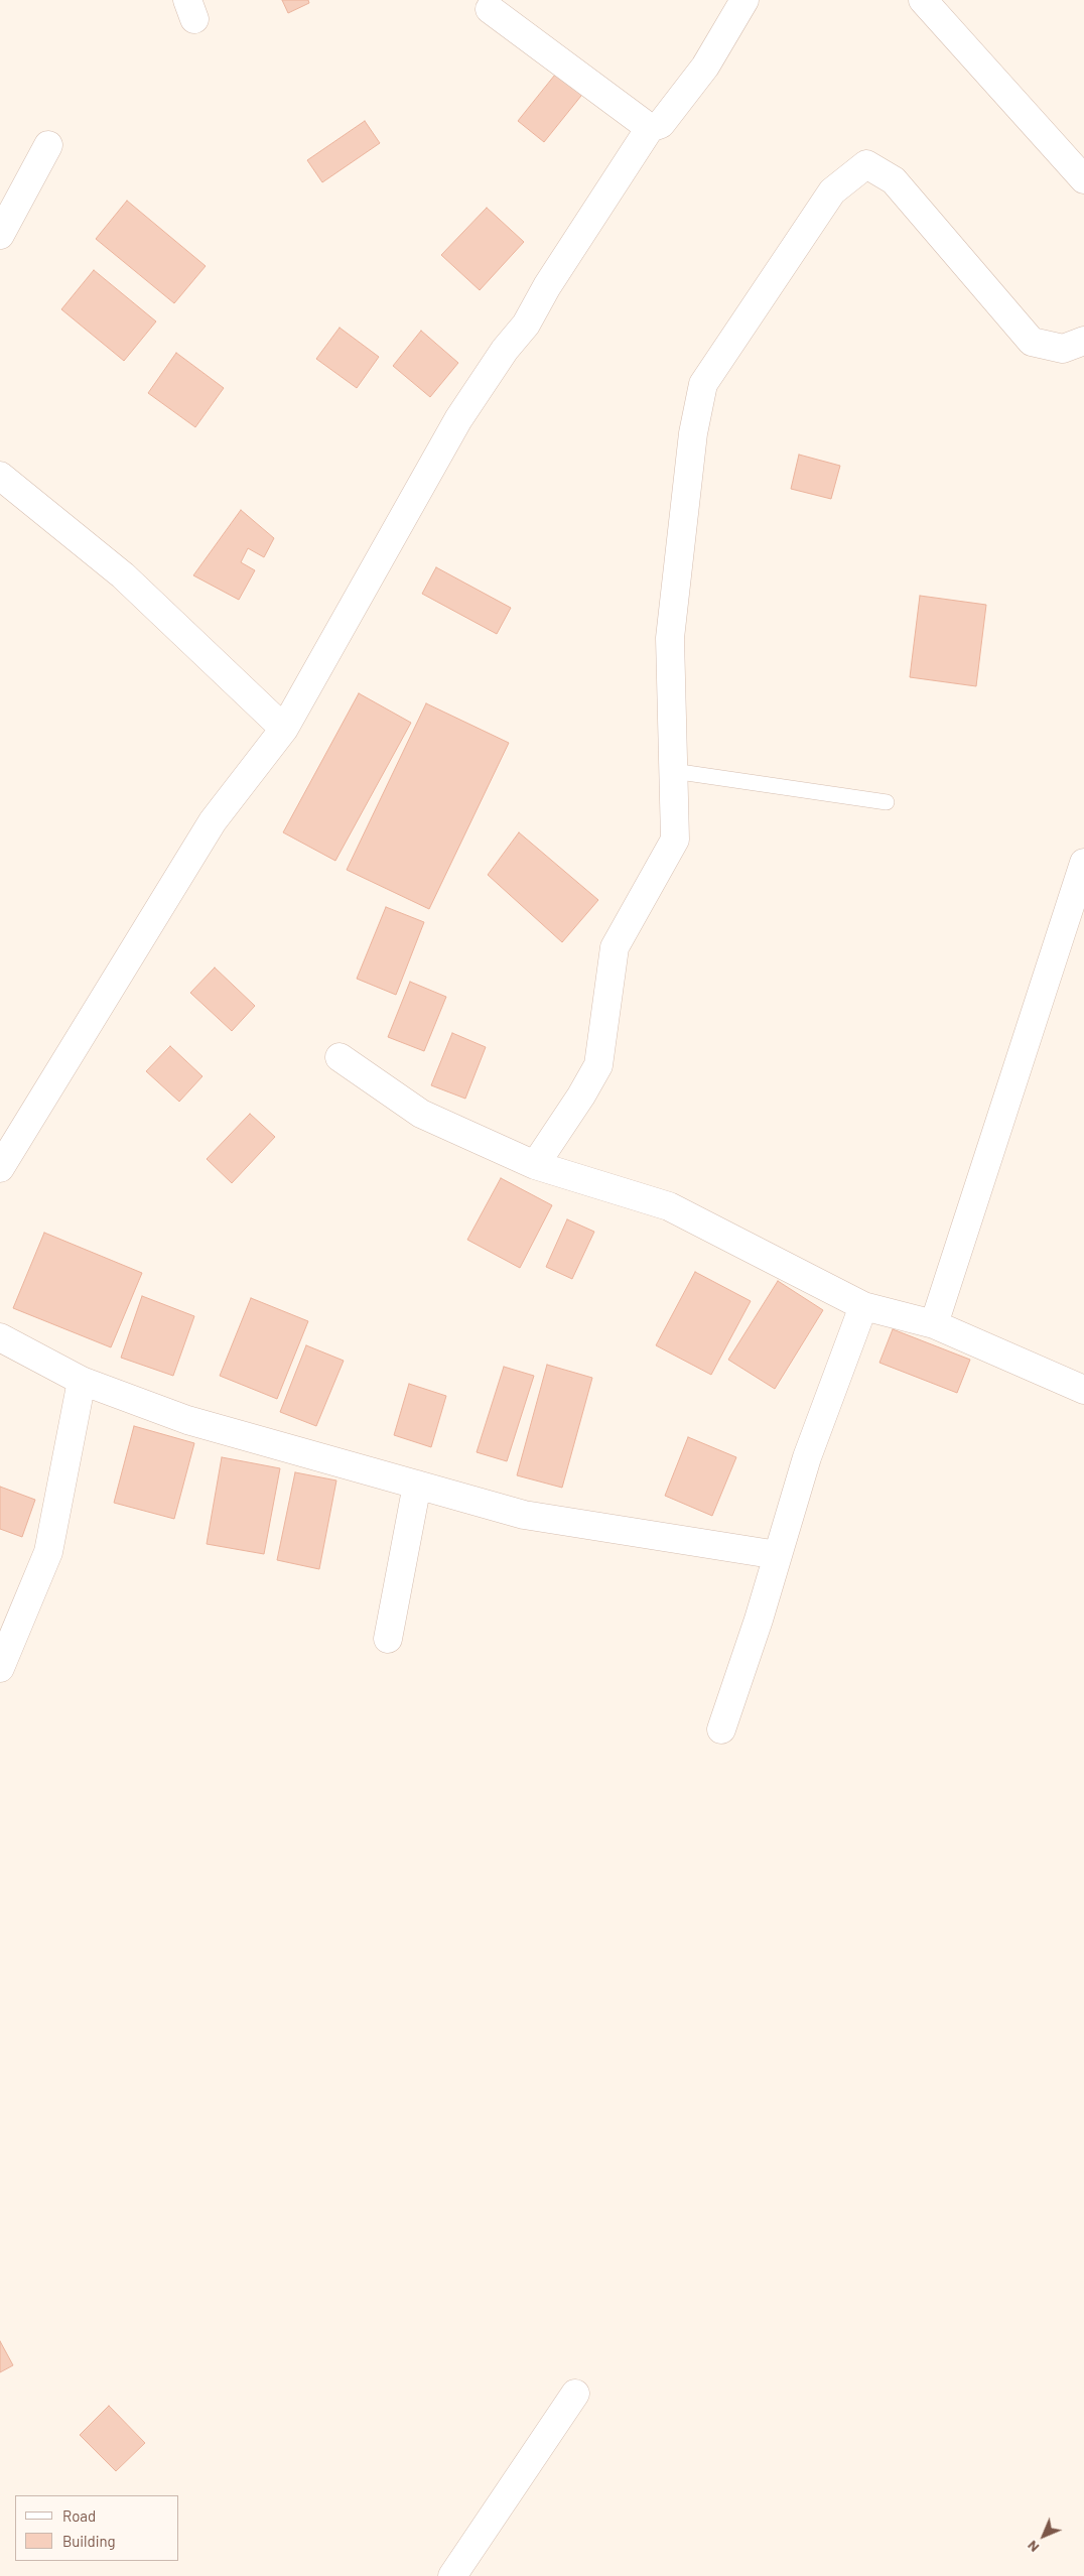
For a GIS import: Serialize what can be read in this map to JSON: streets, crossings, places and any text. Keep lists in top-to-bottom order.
{
  "legend": ["Road", "Building"],
  "north": "bottom left"
}
